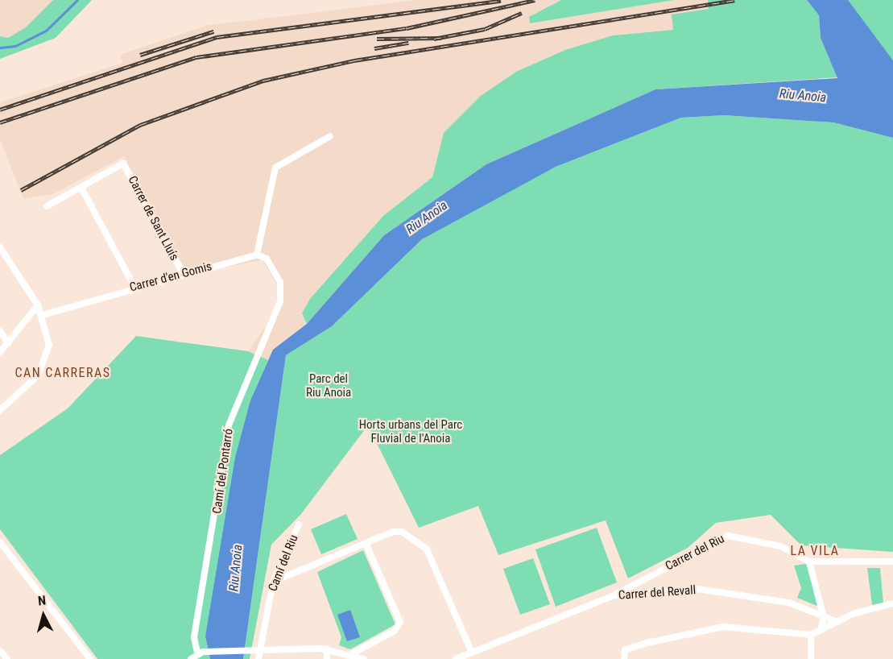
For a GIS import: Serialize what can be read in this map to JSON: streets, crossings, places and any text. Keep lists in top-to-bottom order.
{
  "streets": {
    "street": [
      "Carrer de Sant Lluís",
      "Carrer d'en Gomis",
      "Camí del Pontarró",
      "Carrer del Riu",
      "Camí del Riu",
      "Carrer del Revall"
    ]
  },
  "crossings": [
    ["Carrer de Sant Lluís", "Carrer d'en Gomis"],
    ["Carrer d'en Gomis", "Camí del Pontarró"],
    ["Carrer del Riu", "Carrer del Revall"]
  ],
  "districts": ["CAN CARRERAS", "LA VILA"],
  "water": ["Riu Anoia"],
  "parks": ["Parc del Riu Anoia", "Horts urbans del Parc Fluvial de l'Anoia"],
  "north": "top"
}
